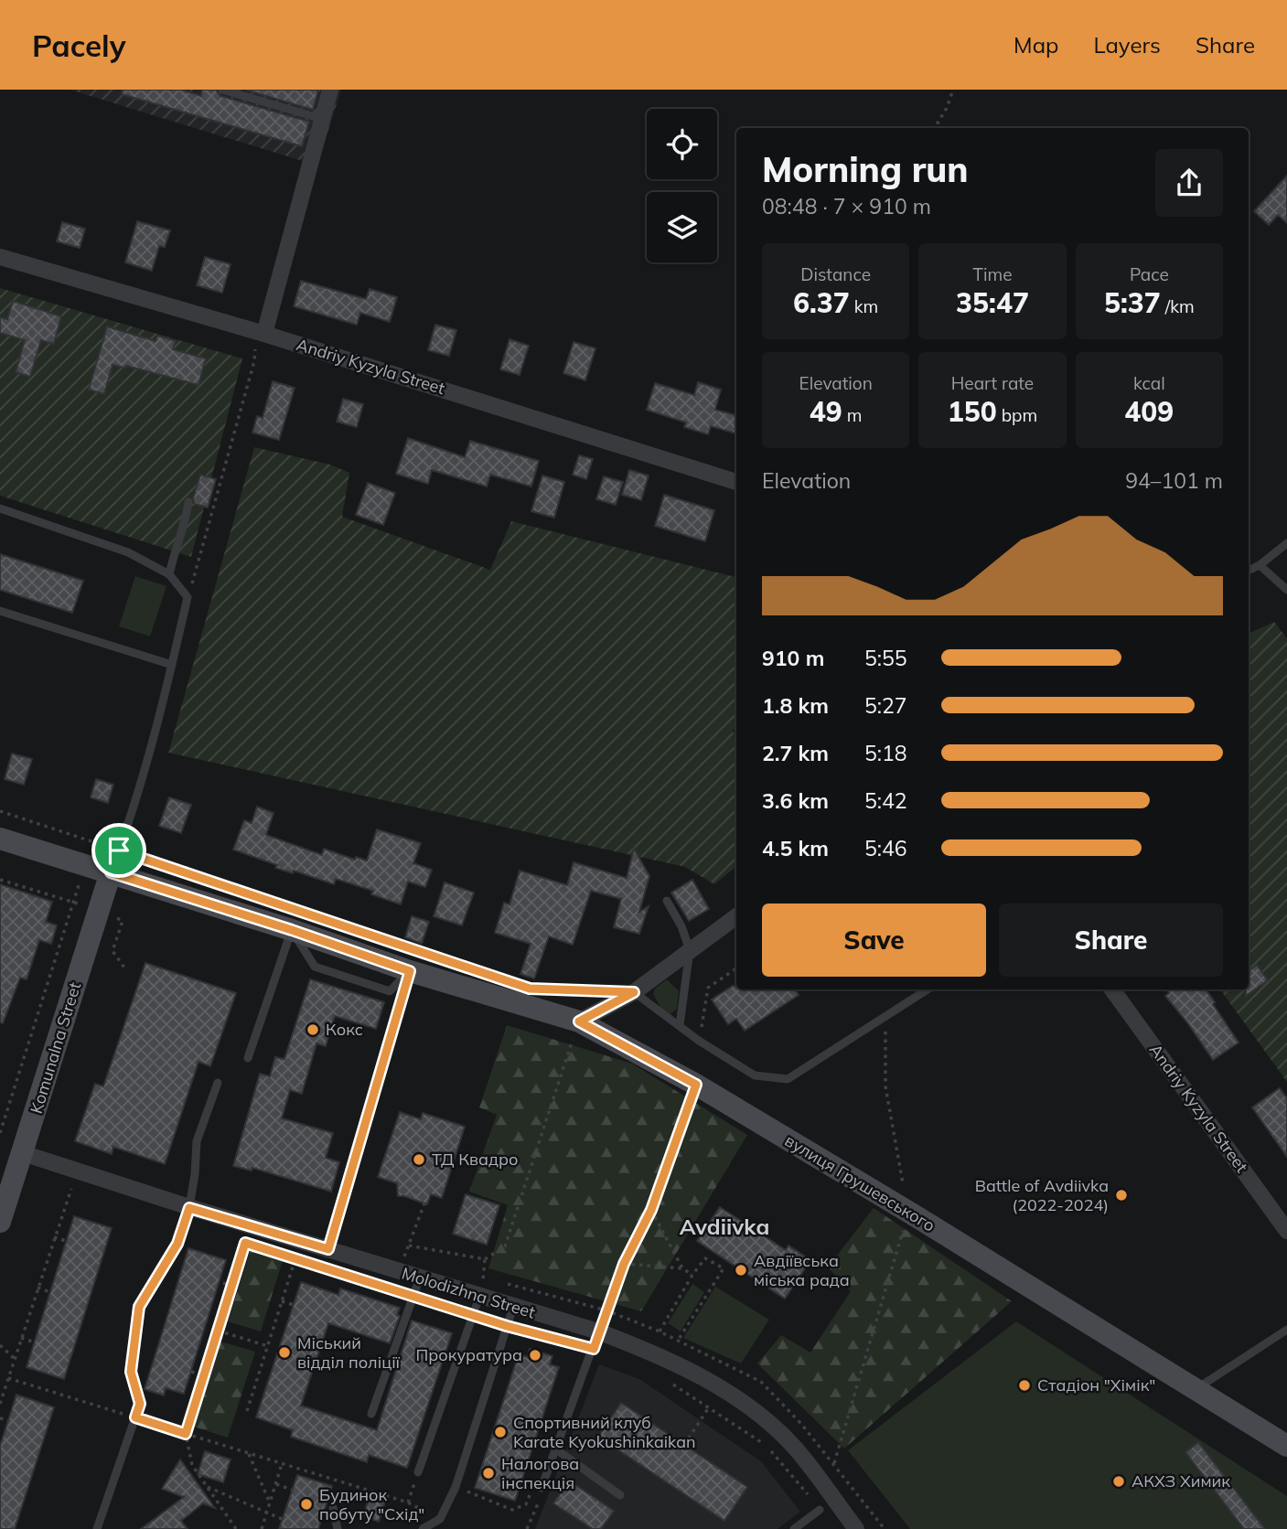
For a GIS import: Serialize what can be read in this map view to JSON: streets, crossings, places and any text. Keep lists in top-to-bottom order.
{
  "streets": {
    "main road": ["Komunalna Street", "вулиця Грушевського"],
    "street": ["Andriy Kyzyla Street", "Molodizhna Street"]
  },
  "crossings": [
    ["Komunalna Street", "вулиця Грушевського"],
    ["Komunalna Street", "Molodizhna Street"]
  ],
  "districts": ["Avdiivka"],
  "places": [
    "Кокс",
    "ТД Квадро",
    "Battle of Avdiivka (2022-2024)",
    "Авдіївська міська рада",
    "Міський відділ поліції",
    "Прокуратура",
    "Стадіон \"Хімік\"",
    "Спортивний клуб Karate Kyokushinkaikan",
    "Налогова інспекція",
    "АКХЗ Химик",
    "Будинок побуту \"Схід\""
  ],
  "page": {
    "header": "Pacely",
    "nav": ["Map", "Layers", "Share"],
    "heading": ["Morning run", "08:48 · 7 × 910 m"],
    "stats": [
      ["Distance", "6.37 km"],
      ["Time", "35:47"],
      ["Pace", "5:37 /km"],
      ["Elevation", "49 m"],
      ["Heart rate", "150 bpm"],
      ["kcal", "409"]
    ],
    "chart": ["Elevation", "94–101 m"],
    "list": [
      {
        "name": "910 m",
        "note": "5:55"
      },
      {
        "name": "1.8 km",
        "note": "5:27"
      },
      {
        "name": "2.7 km",
        "note": "5:18"
      },
      {
        "name": "3.6 km",
        "note": "5:42"
      },
      {
        "name": "4.5 km",
        "note": "5:46"
      }
    ],
    "buttons": ["Save", "Share"]
  }
}
